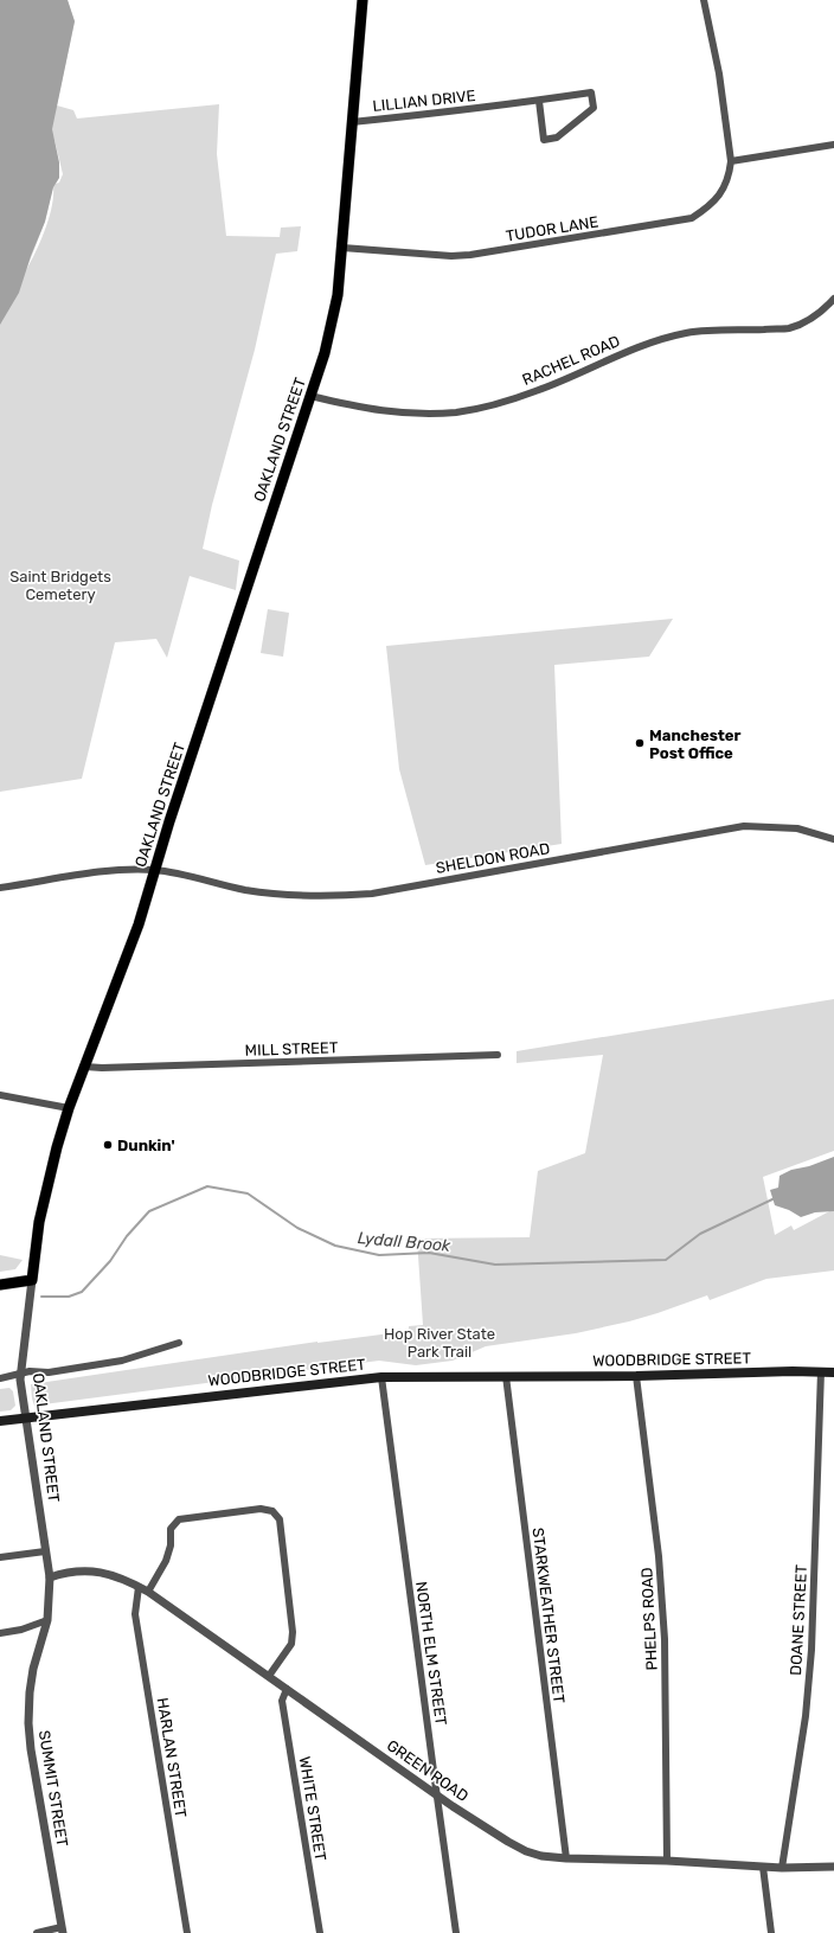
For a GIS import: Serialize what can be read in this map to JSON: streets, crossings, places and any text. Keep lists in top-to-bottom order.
{
  "streets": {
    "main road": ["OAKLAND STREET", "WOODBRIDGE STREET"],
    "street": [
      "LILLIAN DRIVE",
      "TUDOR LANE",
      "RACHEL ROAD",
      "SHELDON ROAD",
      "MILL STREET",
      "STARKWEATHER STREET",
      "PHELPS ROAD",
      "DOANE STREET",
      "NORTH ELM STREET",
      "HARLAN STREET",
      "GREEN ROAD",
      "SUMMIT STREET",
      "WHITE STREET"
    ]
  },
  "crossings": [
    ["LILLIAN DRIVE", "OAKLAND STREET"],
    ["TUDOR LANE", "OAKLAND STREET"],
    ["RACHEL ROAD", "OAKLAND STREET"],
    ["OAKLAND STREET", "SHELDON ROAD"],
    ["OAKLAND STREET", "MILL STREET"],
    ["OAKLAND STREET", "WOODBRIDGE STREET"],
    ["OAKLAND STREET", "GREEN ROAD"],
    ["OAKLAND STREET", "SUMMIT STREET"],
    ["WOODBRIDGE STREET", "STARKWEATHER STREET"],
    ["WOODBRIDGE STREET", "PHELPS ROAD"],
    ["WOODBRIDGE STREET", "DOANE STREET"],
    ["WOODBRIDGE STREET", "NORTH ELM STREET"],
    ["STARKWEATHER STREET", "GREEN ROAD"],
    ["PHELPS ROAD", "GREEN ROAD"],
    ["DOANE STREET", "GREEN ROAD"],
    ["NORTH ELM STREET", "GREEN ROAD"],
    ["HARLAN STREET", "GREEN ROAD"],
    ["GREEN ROAD", "WHITE STREET"]
  ],
  "water": ["Lydall Brook"],
  "parks": ["Saint Bridgets Cemetery", "Hop River State Park Trail"],
  "places": ["Manchester Post Office", "Dunkin'"]
}
